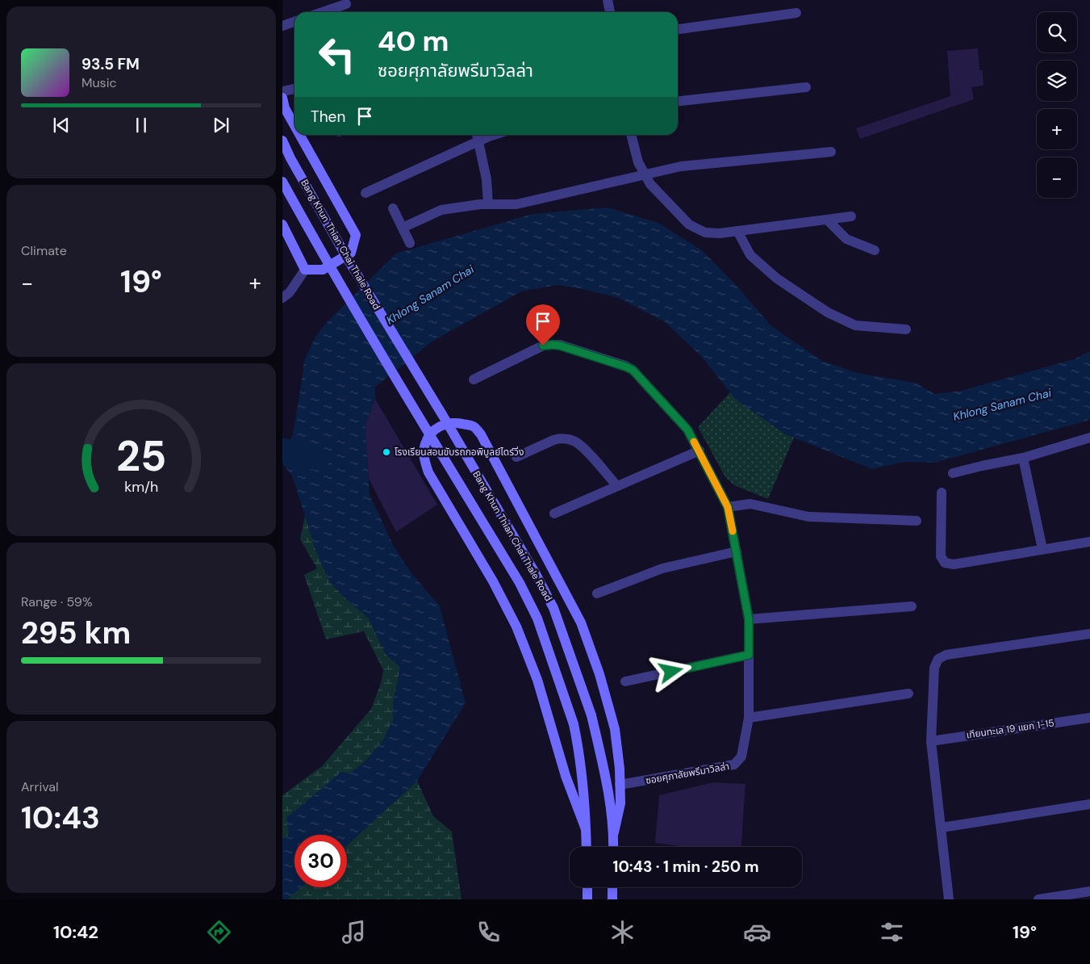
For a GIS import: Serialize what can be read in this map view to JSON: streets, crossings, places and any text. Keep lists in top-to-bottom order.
{
  "streets": {
    "main road": ["Bang Khun Thian Chai Thale Road"],
    "street": ["เทียนทะเล 19 แยก 1-15", "ซอยศุภาลัยพรีมาวิลล่า"]
  },
  "water": ["Khlong Sanam Chai"],
  "places": ["โรงเรียนสอนขับรถกอพิบูลย์ไดร์วิ่ง"],
  "page": {
    "map_buttons": ["+", "−"],
    "turn": ["40 m", "ซอยศุภาลัยพรีมาวิลล่า"],
    "song": ["93.5 FM", "Music"],
    "then": "Then",
    "tile": [
      "Climate",
      ["Range · 59%", "295 km"],
      ["Arrival", "10:43"]
    ],
    "heat": ["−", "19°", "+"],
    "limit": "30",
    "trip": "10:43 · 1 min · 250 m",
    "tabs": ["10:42", "19°"],
    "gauge": ["25", "km/h"]
  }
}
